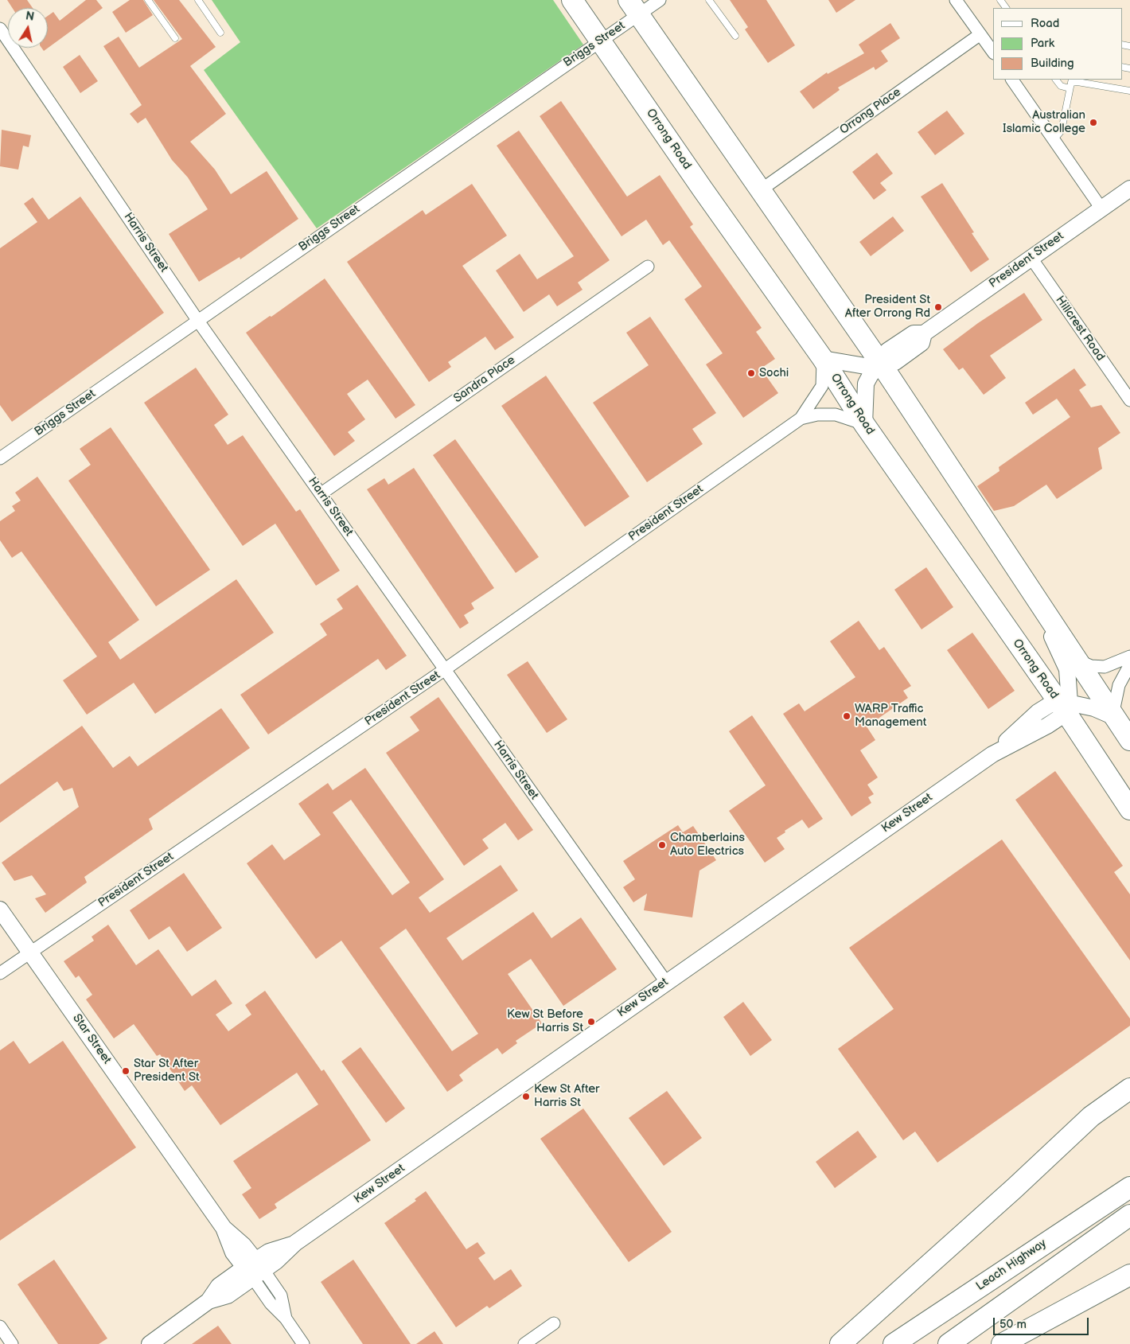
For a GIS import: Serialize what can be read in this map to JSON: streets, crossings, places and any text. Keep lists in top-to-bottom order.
{
  "streets": {
    "highway": ["Orrong Road", "Leach Highway"],
    "street": [
      "Briggs Street",
      "Orrong Place",
      "Harris Street",
      "President Street",
      "Hillcrest Road",
      "Sandra Place",
      "Kew Street",
      "Star Street"
    ]
  },
  "crossings": [
    ["Briggs Street", "Orrong Road"],
    ["Briggs Street", "Harris Street"],
    ["Orrong Road", "President Street"],
    ["Orrong Road", "Kew Street"],
    ["Harris Street", "President Street"],
    ["Harris Street", "Sandra Place"],
    ["Harris Street", "Kew Street"],
    ["President Street", "Hillcrest Road"],
    ["President Street", "Star Street"],
    ["Kew Street", "Star Street"]
  ],
  "places": [
    "Australian Islamic College",
    "President St After Orrong Rd",
    "Sochi",
    "WARP Traffic Management",
    "Chamberlains Auto Electrics",
    "Kew St Before Harris St",
    "Star St After President St",
    "Kew St After Harris St"
  ],
  "legend": ["Road", "Park", "Building"],
  "scale_bar": "50 m",
  "north": "top"
}
